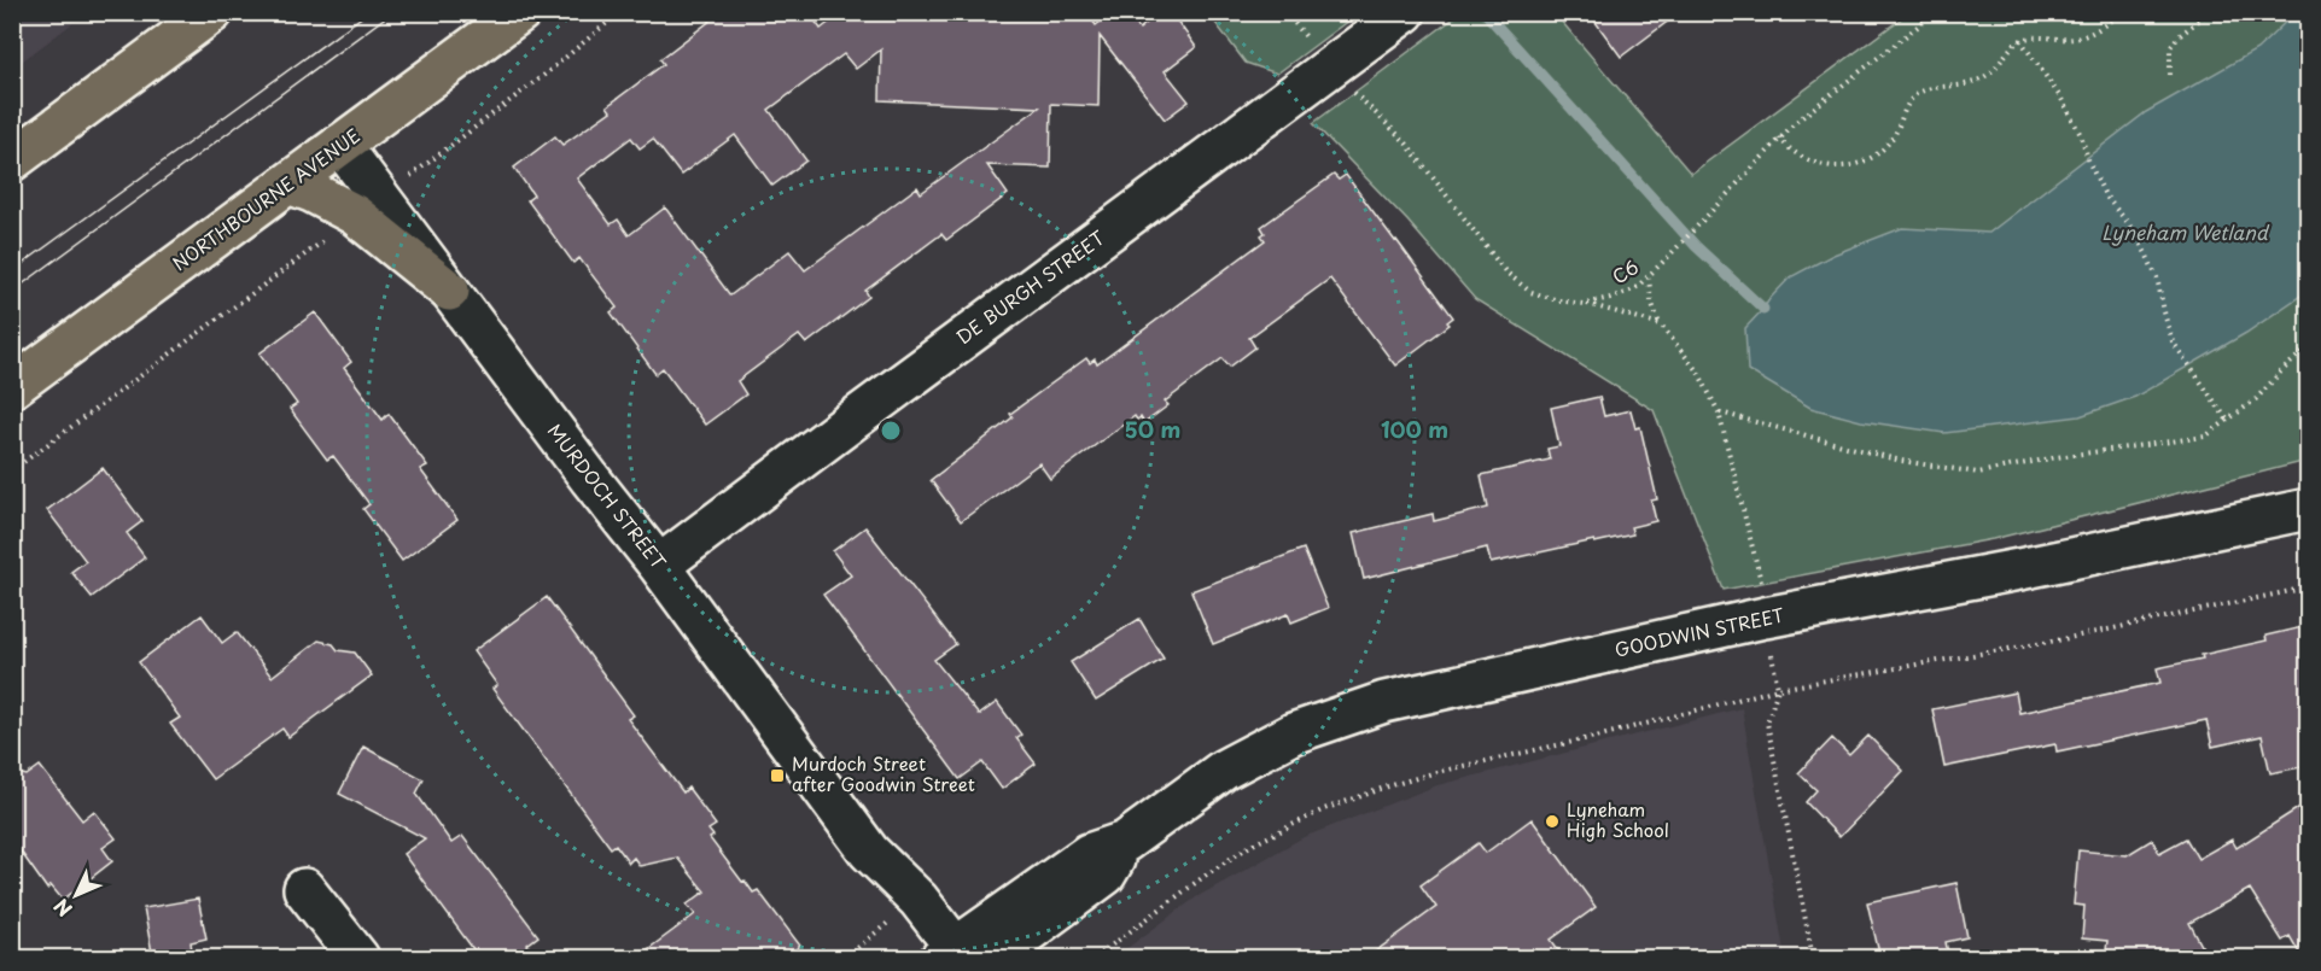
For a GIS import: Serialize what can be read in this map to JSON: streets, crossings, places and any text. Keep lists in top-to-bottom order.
{
  "streets": {
    "highway": ["NORTHBOURNE AVENUE"],
    "street": ["DE BURGH STREET", "MURDOCH STREET", "GOODWIN STREET"],
    "path": ["C6"]
  },
  "crossings": [
    ["NORTHBOURNE AVENUE", "MURDOCH STREET"],
    ["C6", "DE BURGH STREET"],
    ["DE BURGH STREET", "MURDOCH STREET"],
    ["MURDOCH STREET", "GOODWIN STREET"]
  ],
  "water": ["Lyneham Wetland"],
  "places": {
    "transit": ["Murdoch Street after Goodwin Street"],
    "other": ["Lyneham High School"]
  },
  "north": "bottom left",
  "rings": ["50 m", "100 m"]
}
